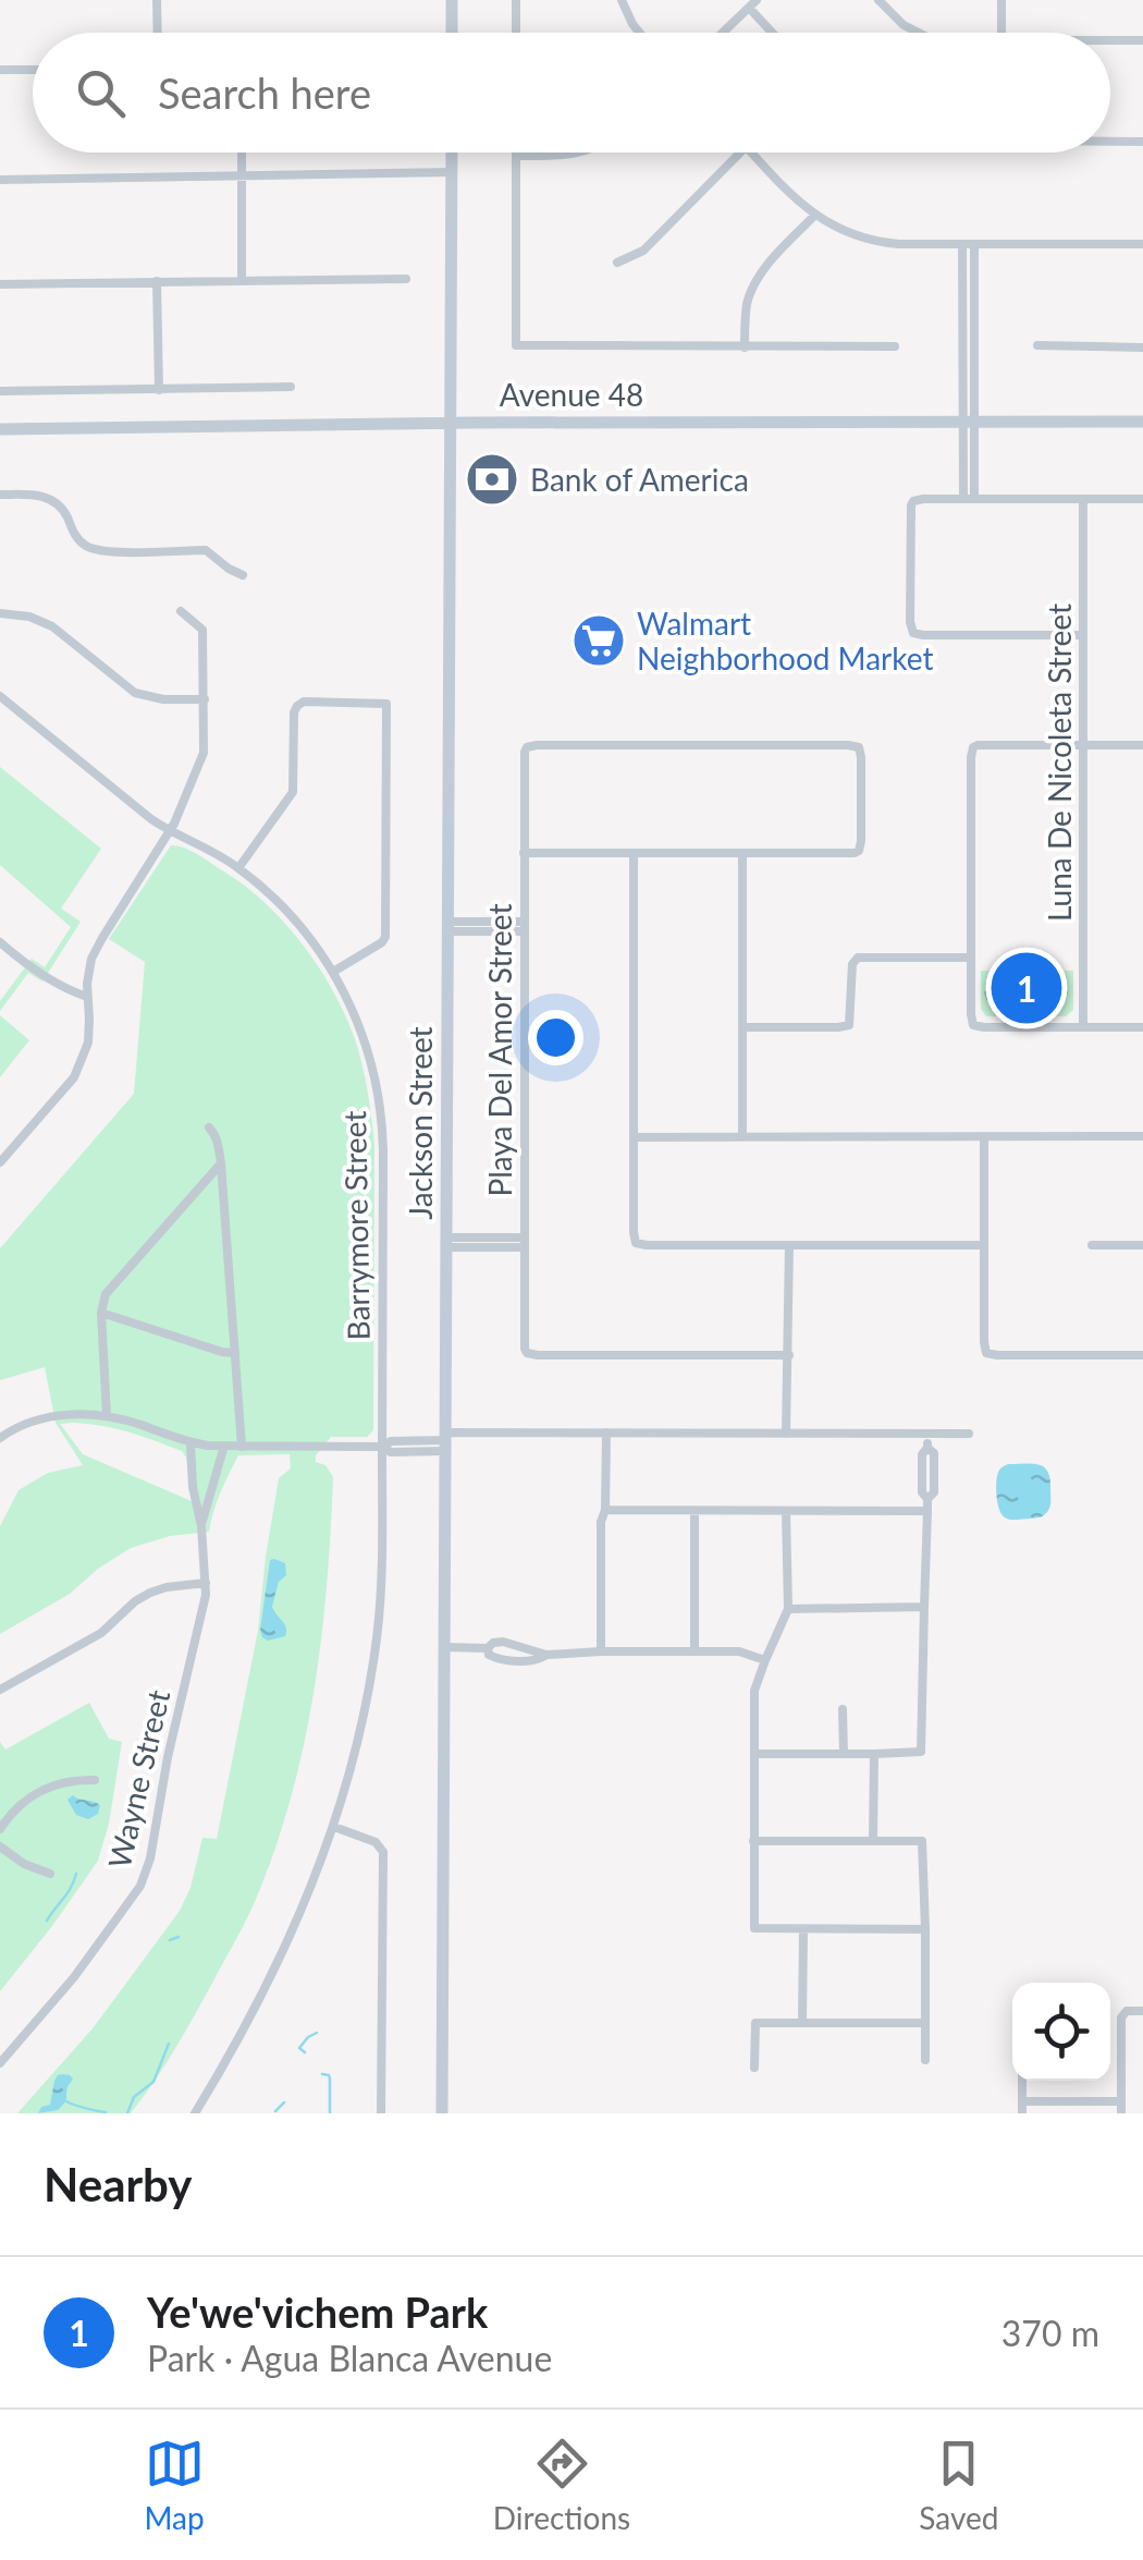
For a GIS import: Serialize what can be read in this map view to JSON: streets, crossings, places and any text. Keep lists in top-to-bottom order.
{
  "streets": {
    "main road": ["Avenue 48", "Jackson Street"],
    "street": [
      "Luna De Nicoleta Street",
      "Playa Del Amor Street",
      "Barrymore Street",
      "Wayne Street"
    ]
  },
  "crossings": [
    ["Avenue 48", "Jackson Street"]
  ],
  "places": {
    "bank": ["Bank of America"],
    "supermarket": ["Walmart Neighborhood Market"]
  },
  "page": {
    "search": "Search here",
    "pins": "1",
    "heading": "Nearby",
    "list": [
      {
        "mark": "1",
        "name": "Ye'we'vichem Park",
        "note": "Park · Agua Blanca Avenue",
        "value": "370 m"
      }
    ],
    "nav": ["Map", "Directions", "Saved"]
  }
}
